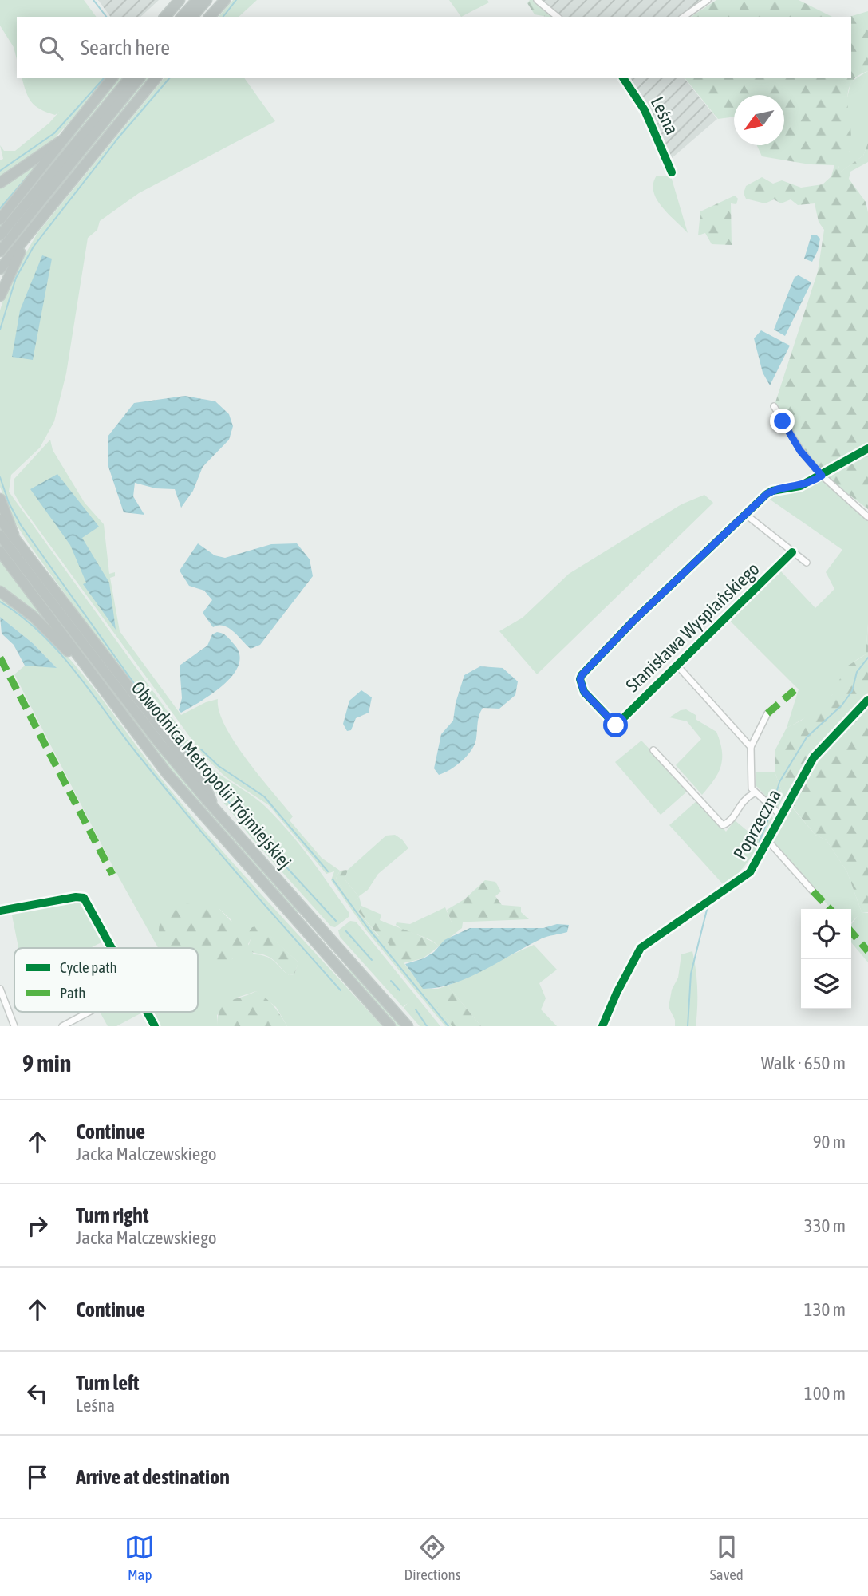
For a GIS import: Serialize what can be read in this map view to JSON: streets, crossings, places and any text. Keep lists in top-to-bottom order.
{
  "streets": {
    "highway": ["Obwodnica Metropolii Trójmiejskiej"],
    "street": ["Leśna", "Stanisława Wyspiańskiego", "Poprzeczna"]
  },
  "legend": ["Cycle path", "Path"],
  "north": "bottom left",
  "page": {
    "search": "Search here",
    "heading": ["9 min", "Walk · 650 m"],
    "list": [
      ["Continue", "Jacka Malczewskiego", "90 m"],
      ["Turn right", "Jacka Malczewskiego", "330 m"],
      ["Continue", "130 m"],
      ["Turn left", "Leśna", "100 m"],
      "Arrive at destination"
    ],
    "nav": ["Map", "Directions", "Saved"]
  }
}
